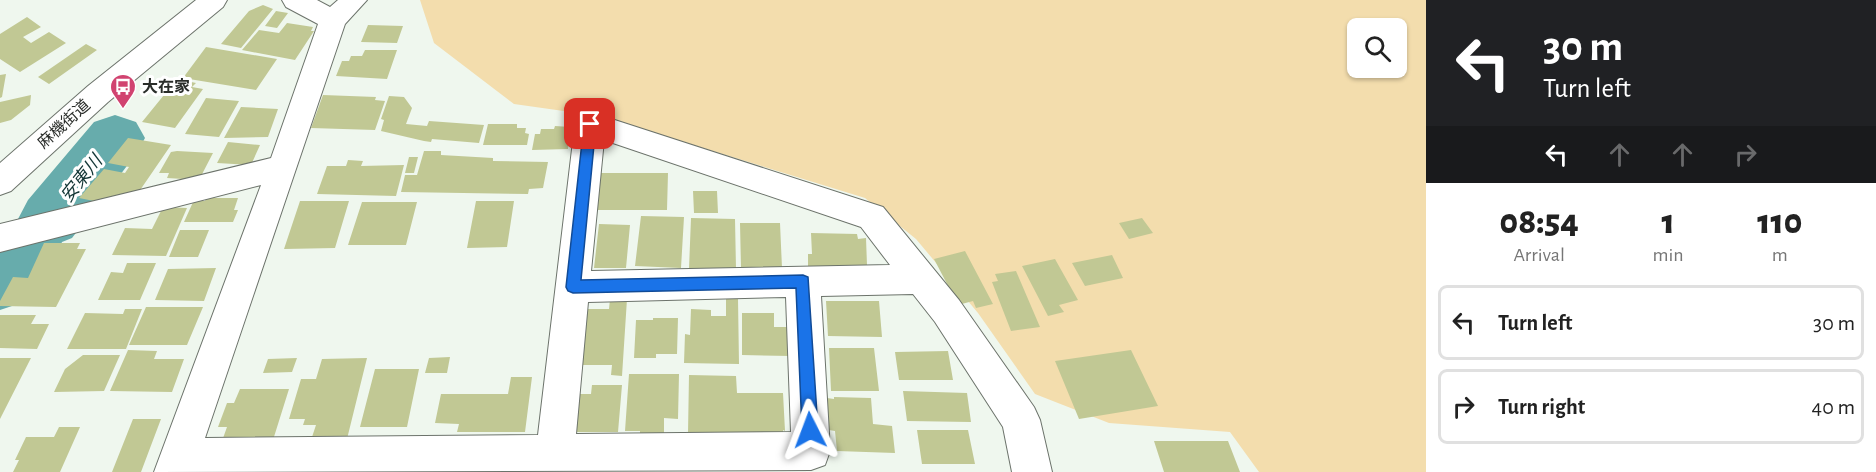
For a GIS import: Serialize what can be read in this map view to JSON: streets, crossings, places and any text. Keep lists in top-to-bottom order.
{
  "streets": {
    "street": ["麻機街道"]
  },
  "water": ["安東川"],
  "places": {
    "bus stop": ["大在家"]
  },
  "page": {
    "turn": ["30 m", "Turn left"],
    "eta": [
      "08:54",
      "Arrival",
      "1",
      "min",
      "110",
      "m"
    ],
    "list": [
      {
        "name": "Turn left",
        "value": "30 m"
      },
      {
        "name": "Turn right",
        "value": "40 m"
      }
    ]
  }
}
